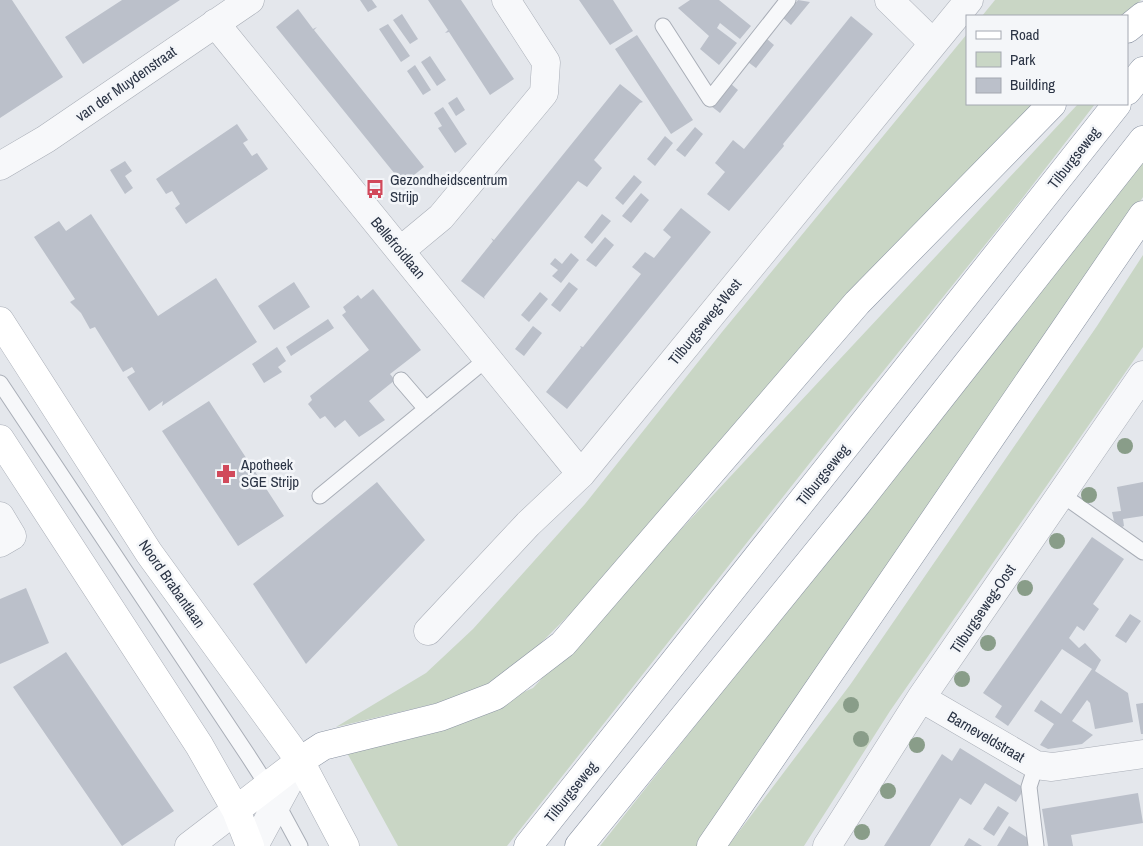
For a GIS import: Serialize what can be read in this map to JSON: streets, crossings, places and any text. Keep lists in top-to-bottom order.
{
  "streets": {
    "main road": ["Tilburgseweg", "Noord Brabantlaan"],
    "street": [
      "van der Muydenstraat",
      "Bellefroidlaan",
      "Tilburgseweg-West",
      "Tilburgseweg-Oost",
      "Barneveldstraat"
    ]
  },
  "crossings": [
    ["van der Muydenstraat", "Bellefroidlaan"],
    ["Bellefroidlaan", "Tilburgseweg-West"],
    ["Tilburgseweg-Oost", "Barneveldstraat"]
  ],
  "places": {
    "bus stop": ["Gezondheidscentrum Strijp"],
    "pharmacy": ["Apotheek SGE Strijp"]
  },
  "legend": ["Road", "Park", "Building"]
}
